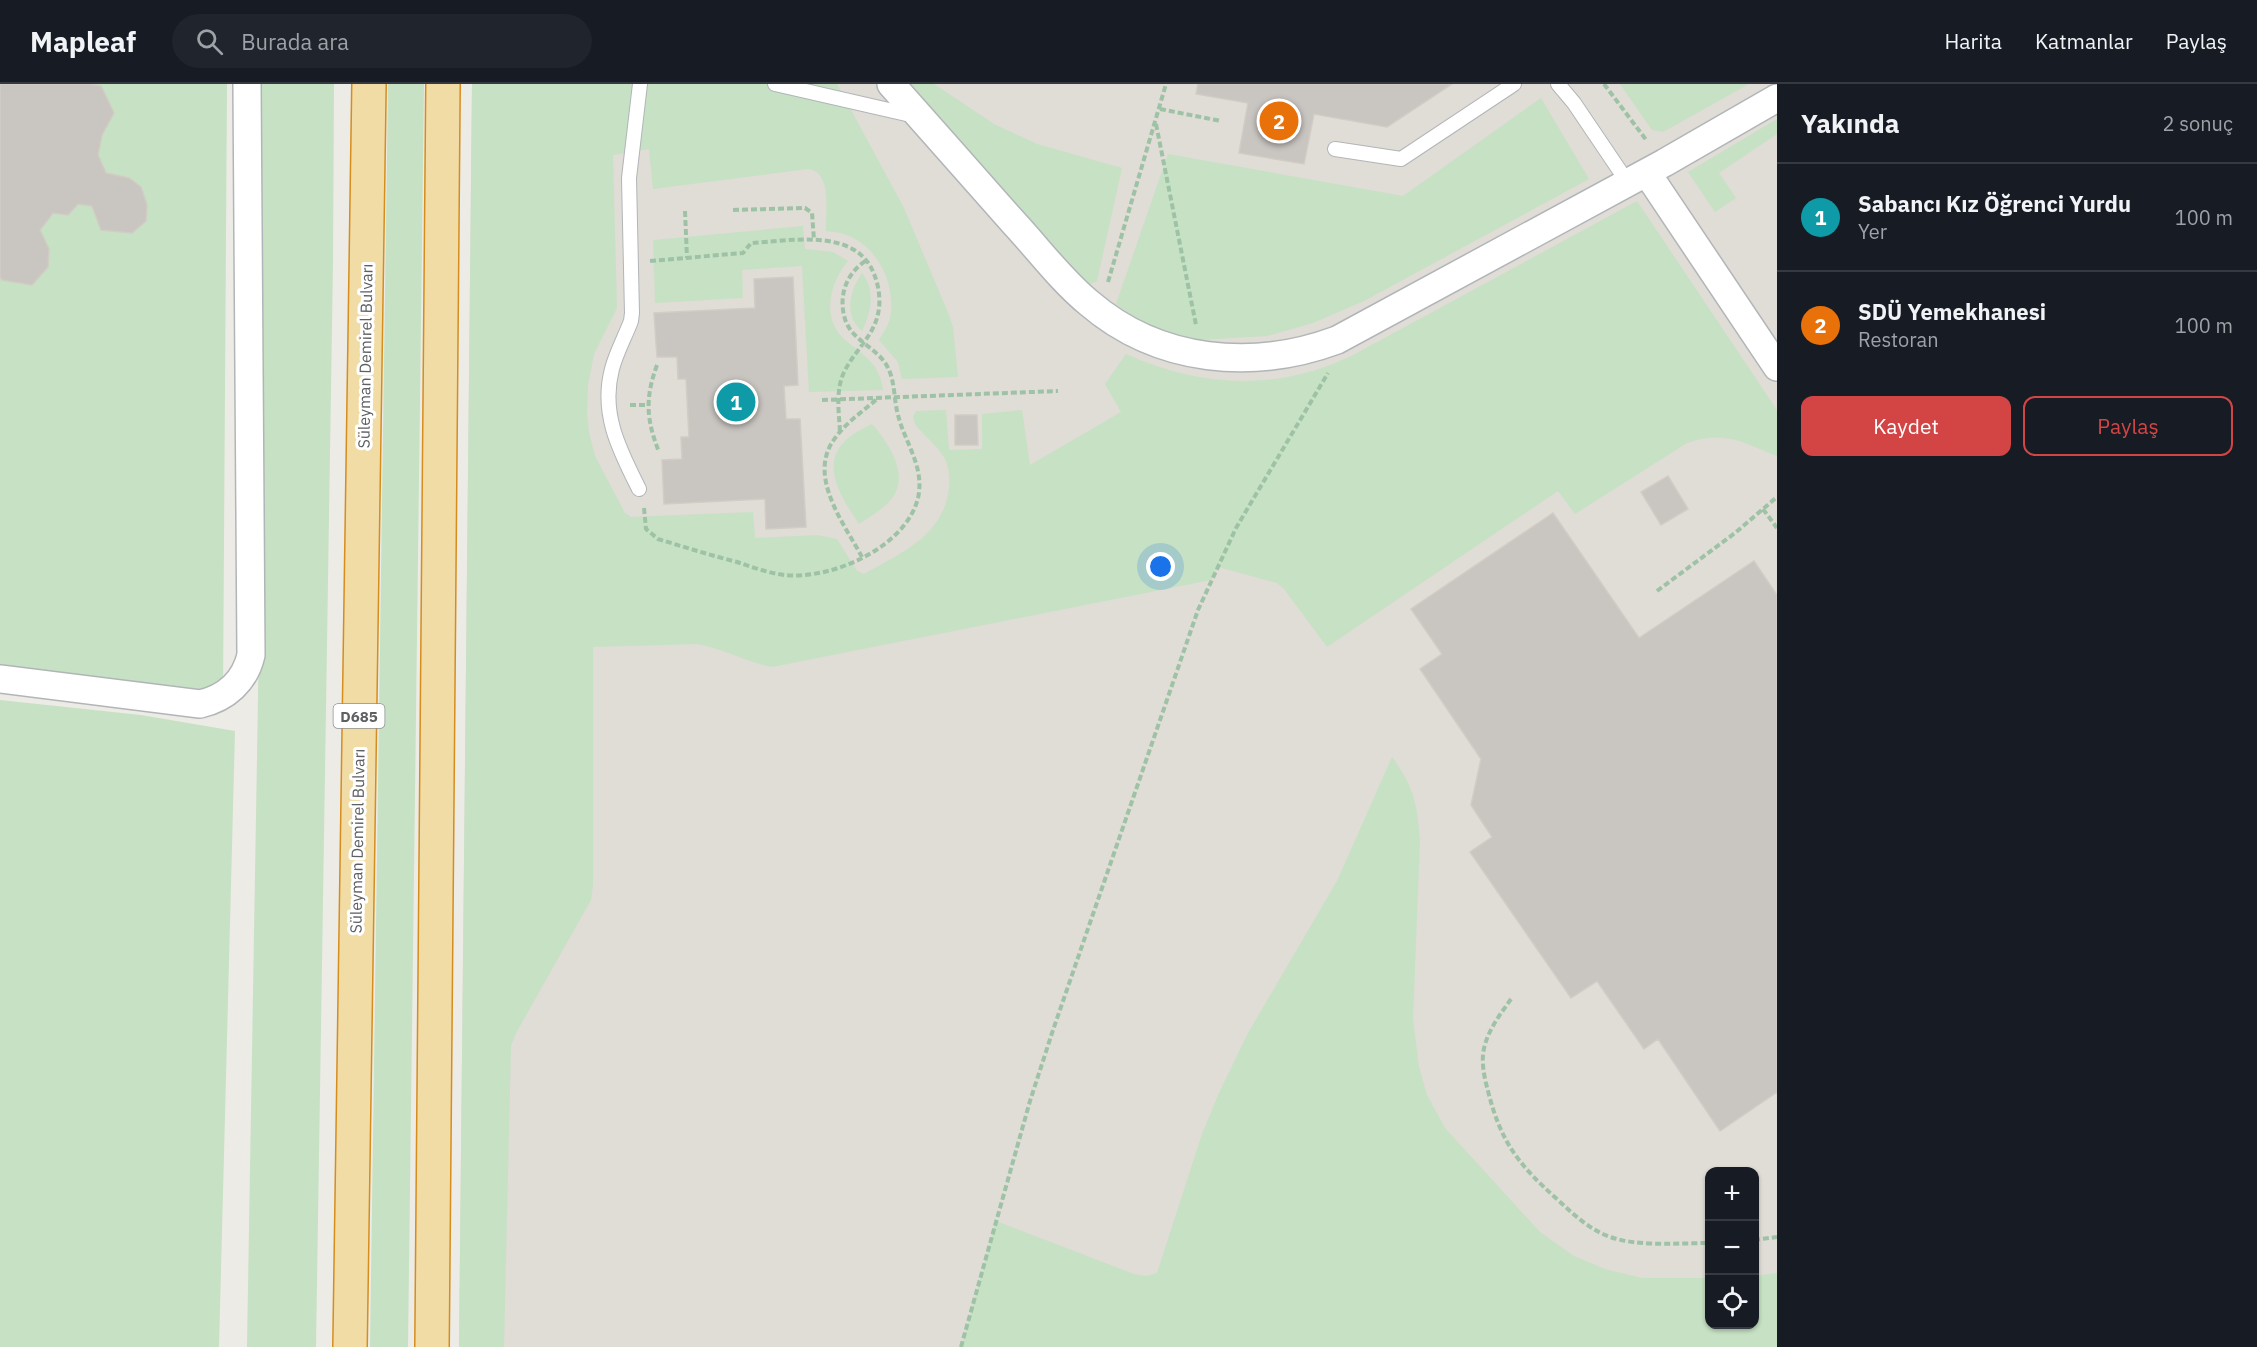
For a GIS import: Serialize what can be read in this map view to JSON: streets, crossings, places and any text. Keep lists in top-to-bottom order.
{
  "streets": {
    "highway": ["Süleyman Demirel Bulvarı", "D685"]
  },
  "page": {
    "header": "Mapleaf",
    "search": "Burada ara",
    "nav": ["Harita", "Katmanlar", "Paylaş"],
    "heading": ["Yakında", "2 sonuç"],
    "pins": ["2", "1"],
    "list": [
      {
        "mark": "1",
        "name": "Sabancı Kız Öğrenci Yurdu",
        "note": "Yer",
        "value": "100 m"
      },
      {
        "mark": "2",
        "name": "SDÜ Yemekhanesi",
        "note": "Restoran",
        "value": "100 m"
      }
    ],
    "buttons": ["Kaydet", "Paylaş"],
    "map_buttons": ["+", "−"]
  }
}
